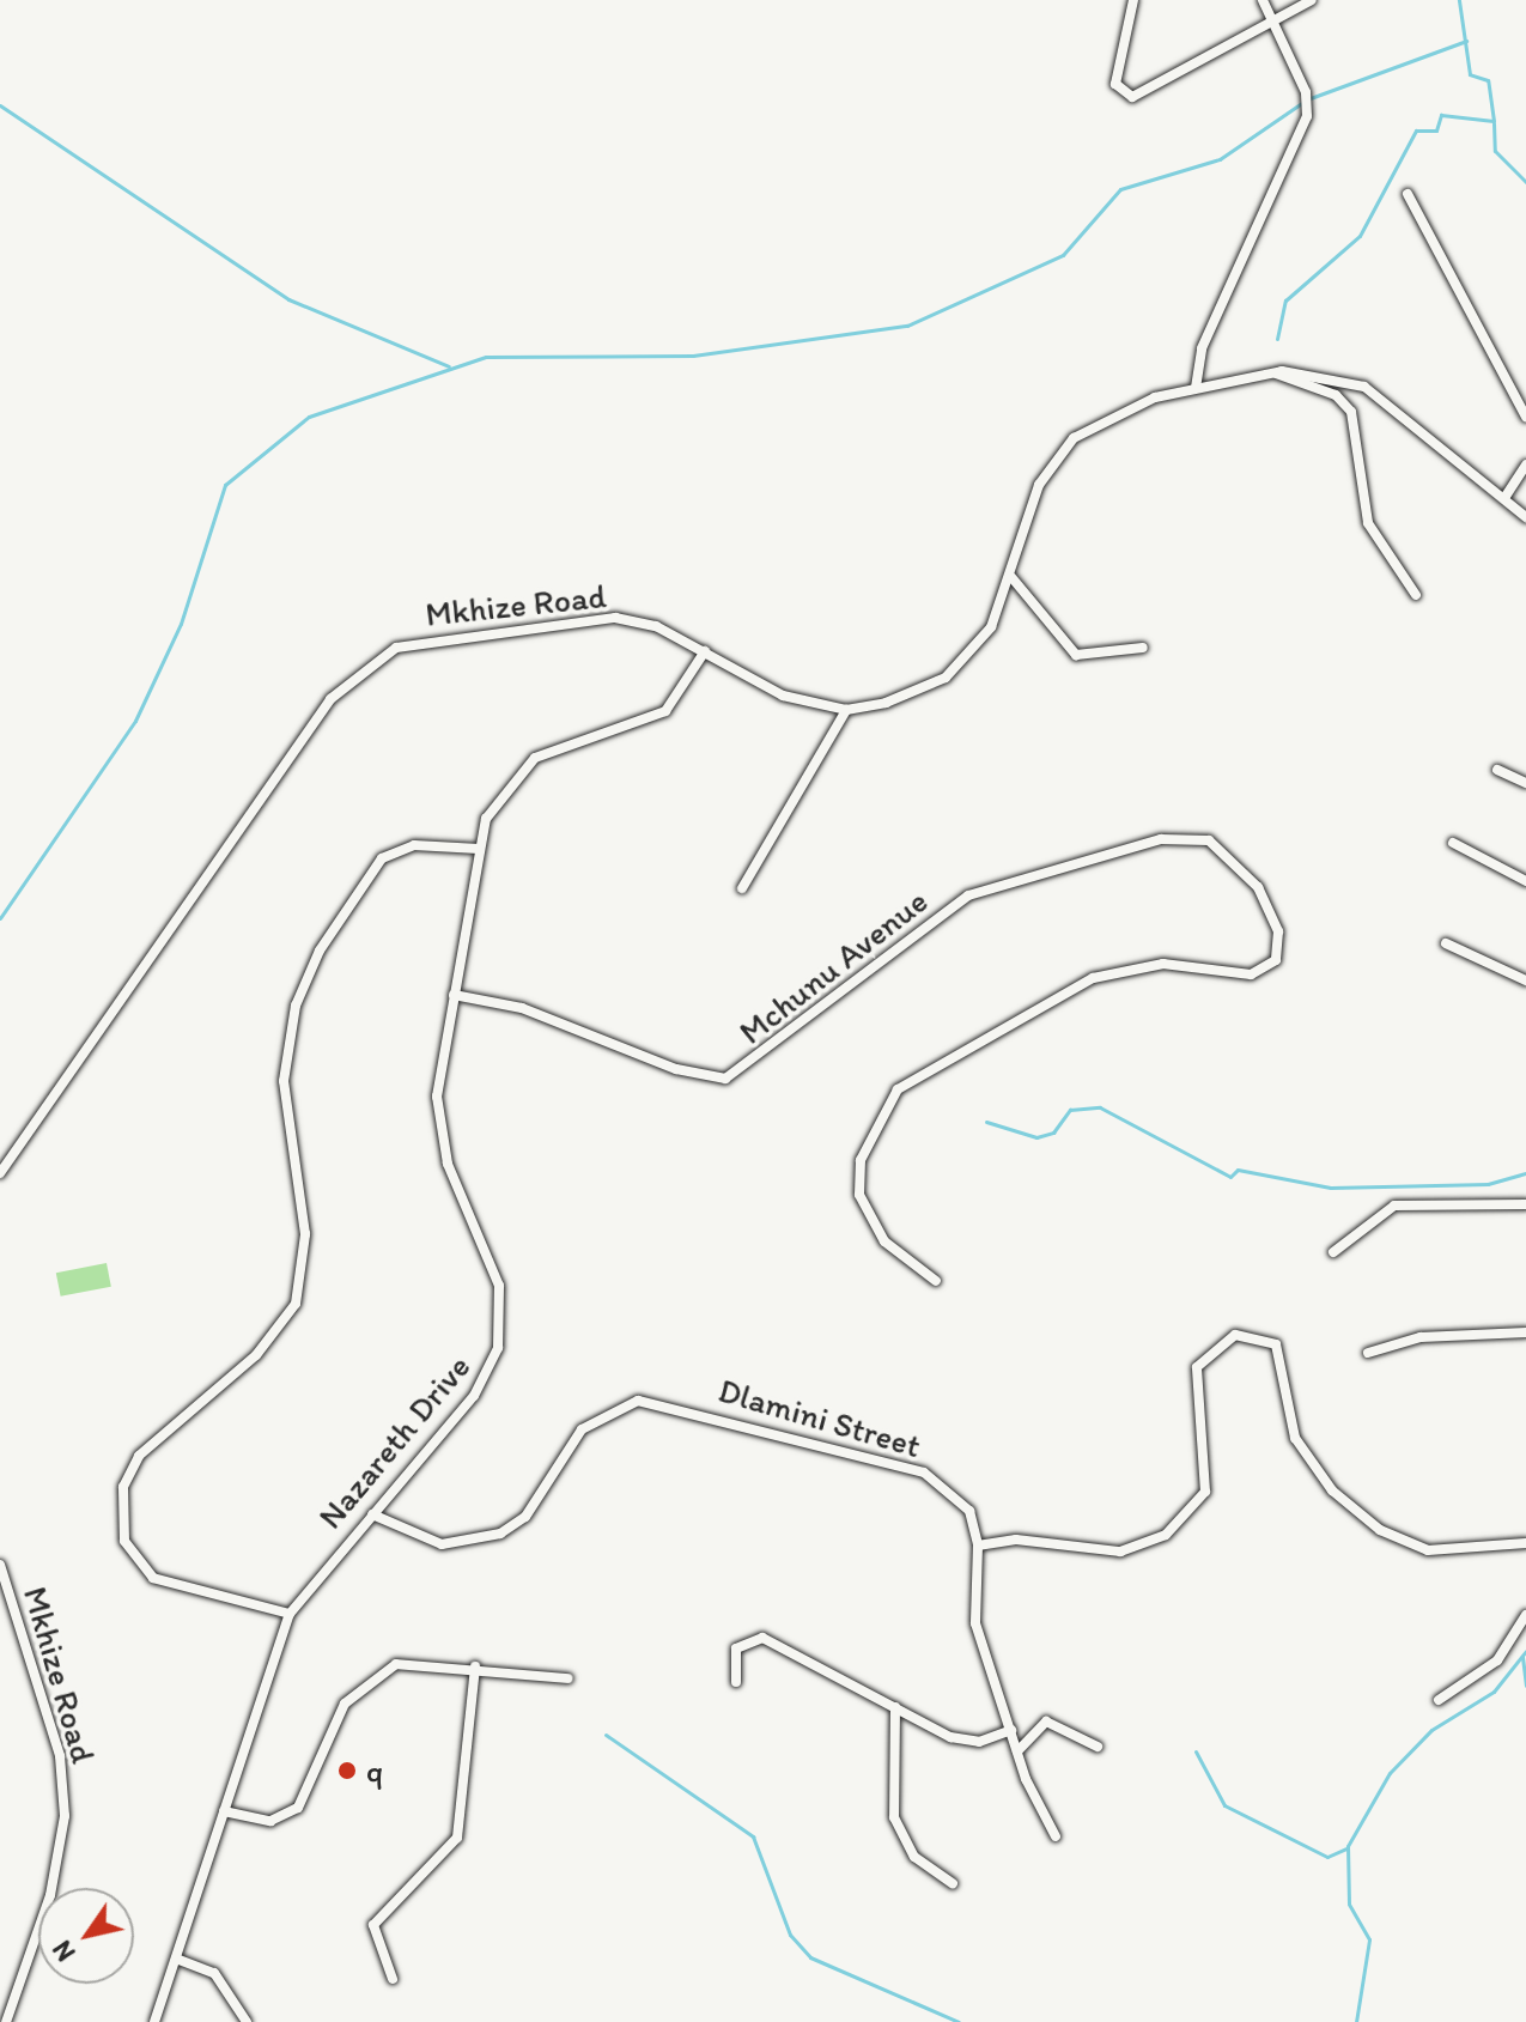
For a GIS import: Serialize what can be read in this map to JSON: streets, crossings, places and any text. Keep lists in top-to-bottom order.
{
  "streets": {
    "street": [
      "Mkhize Road",
      "Mchunu Avenue",
      "Dlamini Street",
      "Nazareth Drive"
    ]
  },
  "crossings": [
    ["Mkhize Road", "Nazareth Drive"],
    ["Mchunu Avenue", "Nazareth Drive"],
    ["Dlamini Street", "Nazareth Drive"]
  ],
  "places": ["q"],
  "north": "bottom left"
}
